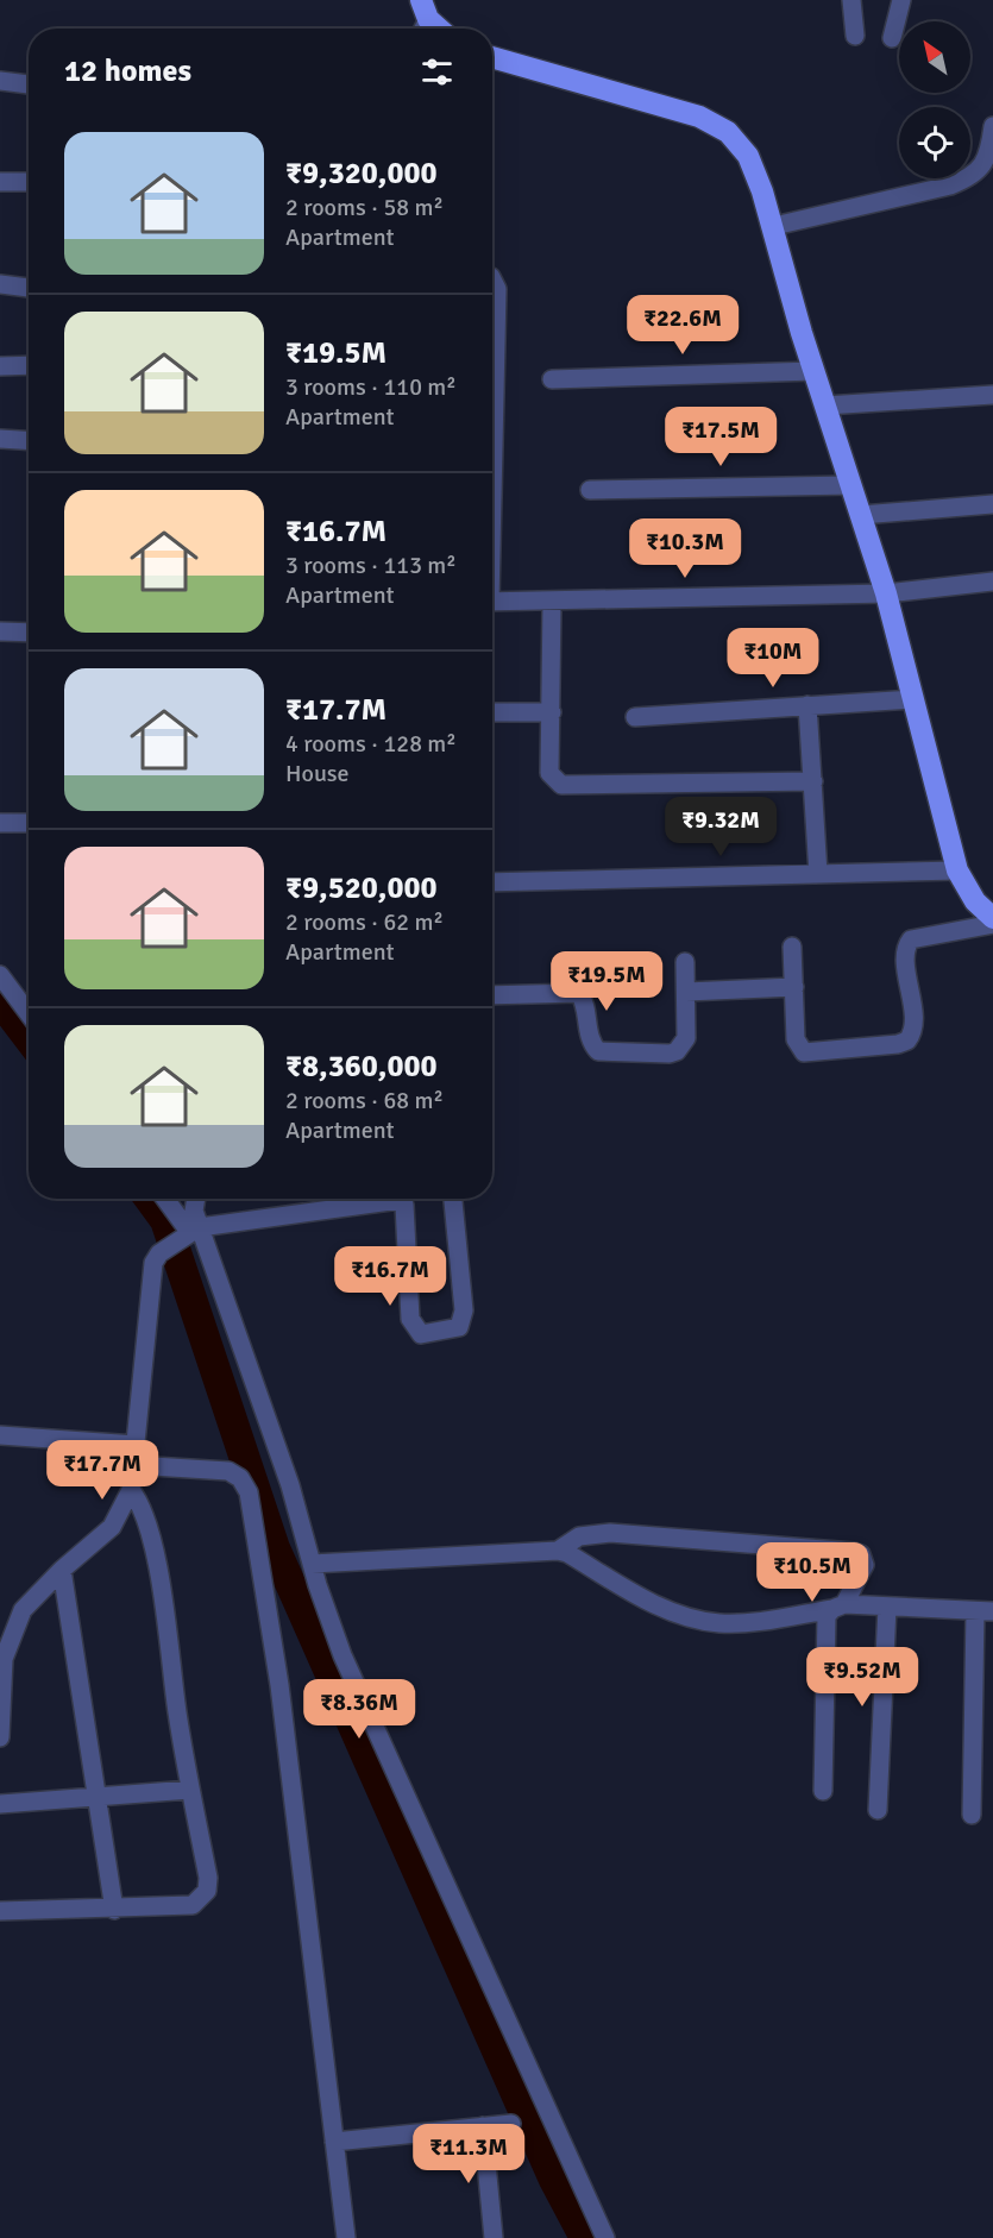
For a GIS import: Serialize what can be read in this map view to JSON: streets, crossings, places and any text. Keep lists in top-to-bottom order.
{
  "north": "top left",
  "page": {
    "heading": "12 homes",
    "list": [
      {
        "name": "₹9,320,000",
        "note": "2 rooms · 58 m² · Apartment"
      },
      {
        "name": "₹19.5M",
        "note": "3 rooms · 110 m² · Apartment"
      },
      {
        "name": "₹16.7M",
        "note": "3 rooms · 113 m² · Apartment"
      },
      {
        "name": "₹17.7M",
        "note": "4 rooms · 128 m² · House"
      },
      {
        "name": "₹9,520,000",
        "note": "2 rooms · 62 m² · Apartment"
      },
      {
        "name": "₹8,360,000",
        "note": "2 rooms · 68 m² · Apartment"
      }
    ],
    "price": [
      "₹22.6M",
      "₹17.5M",
      "₹10.3M",
      "₹10M",
      "₹9.32M",
      "₹19.5M",
      "₹16.7M",
      "₹17.7M",
      "₹10.5M",
      "₹9.52M",
      "₹8.36M",
      "₹11.3M"
    ]
  }
}
